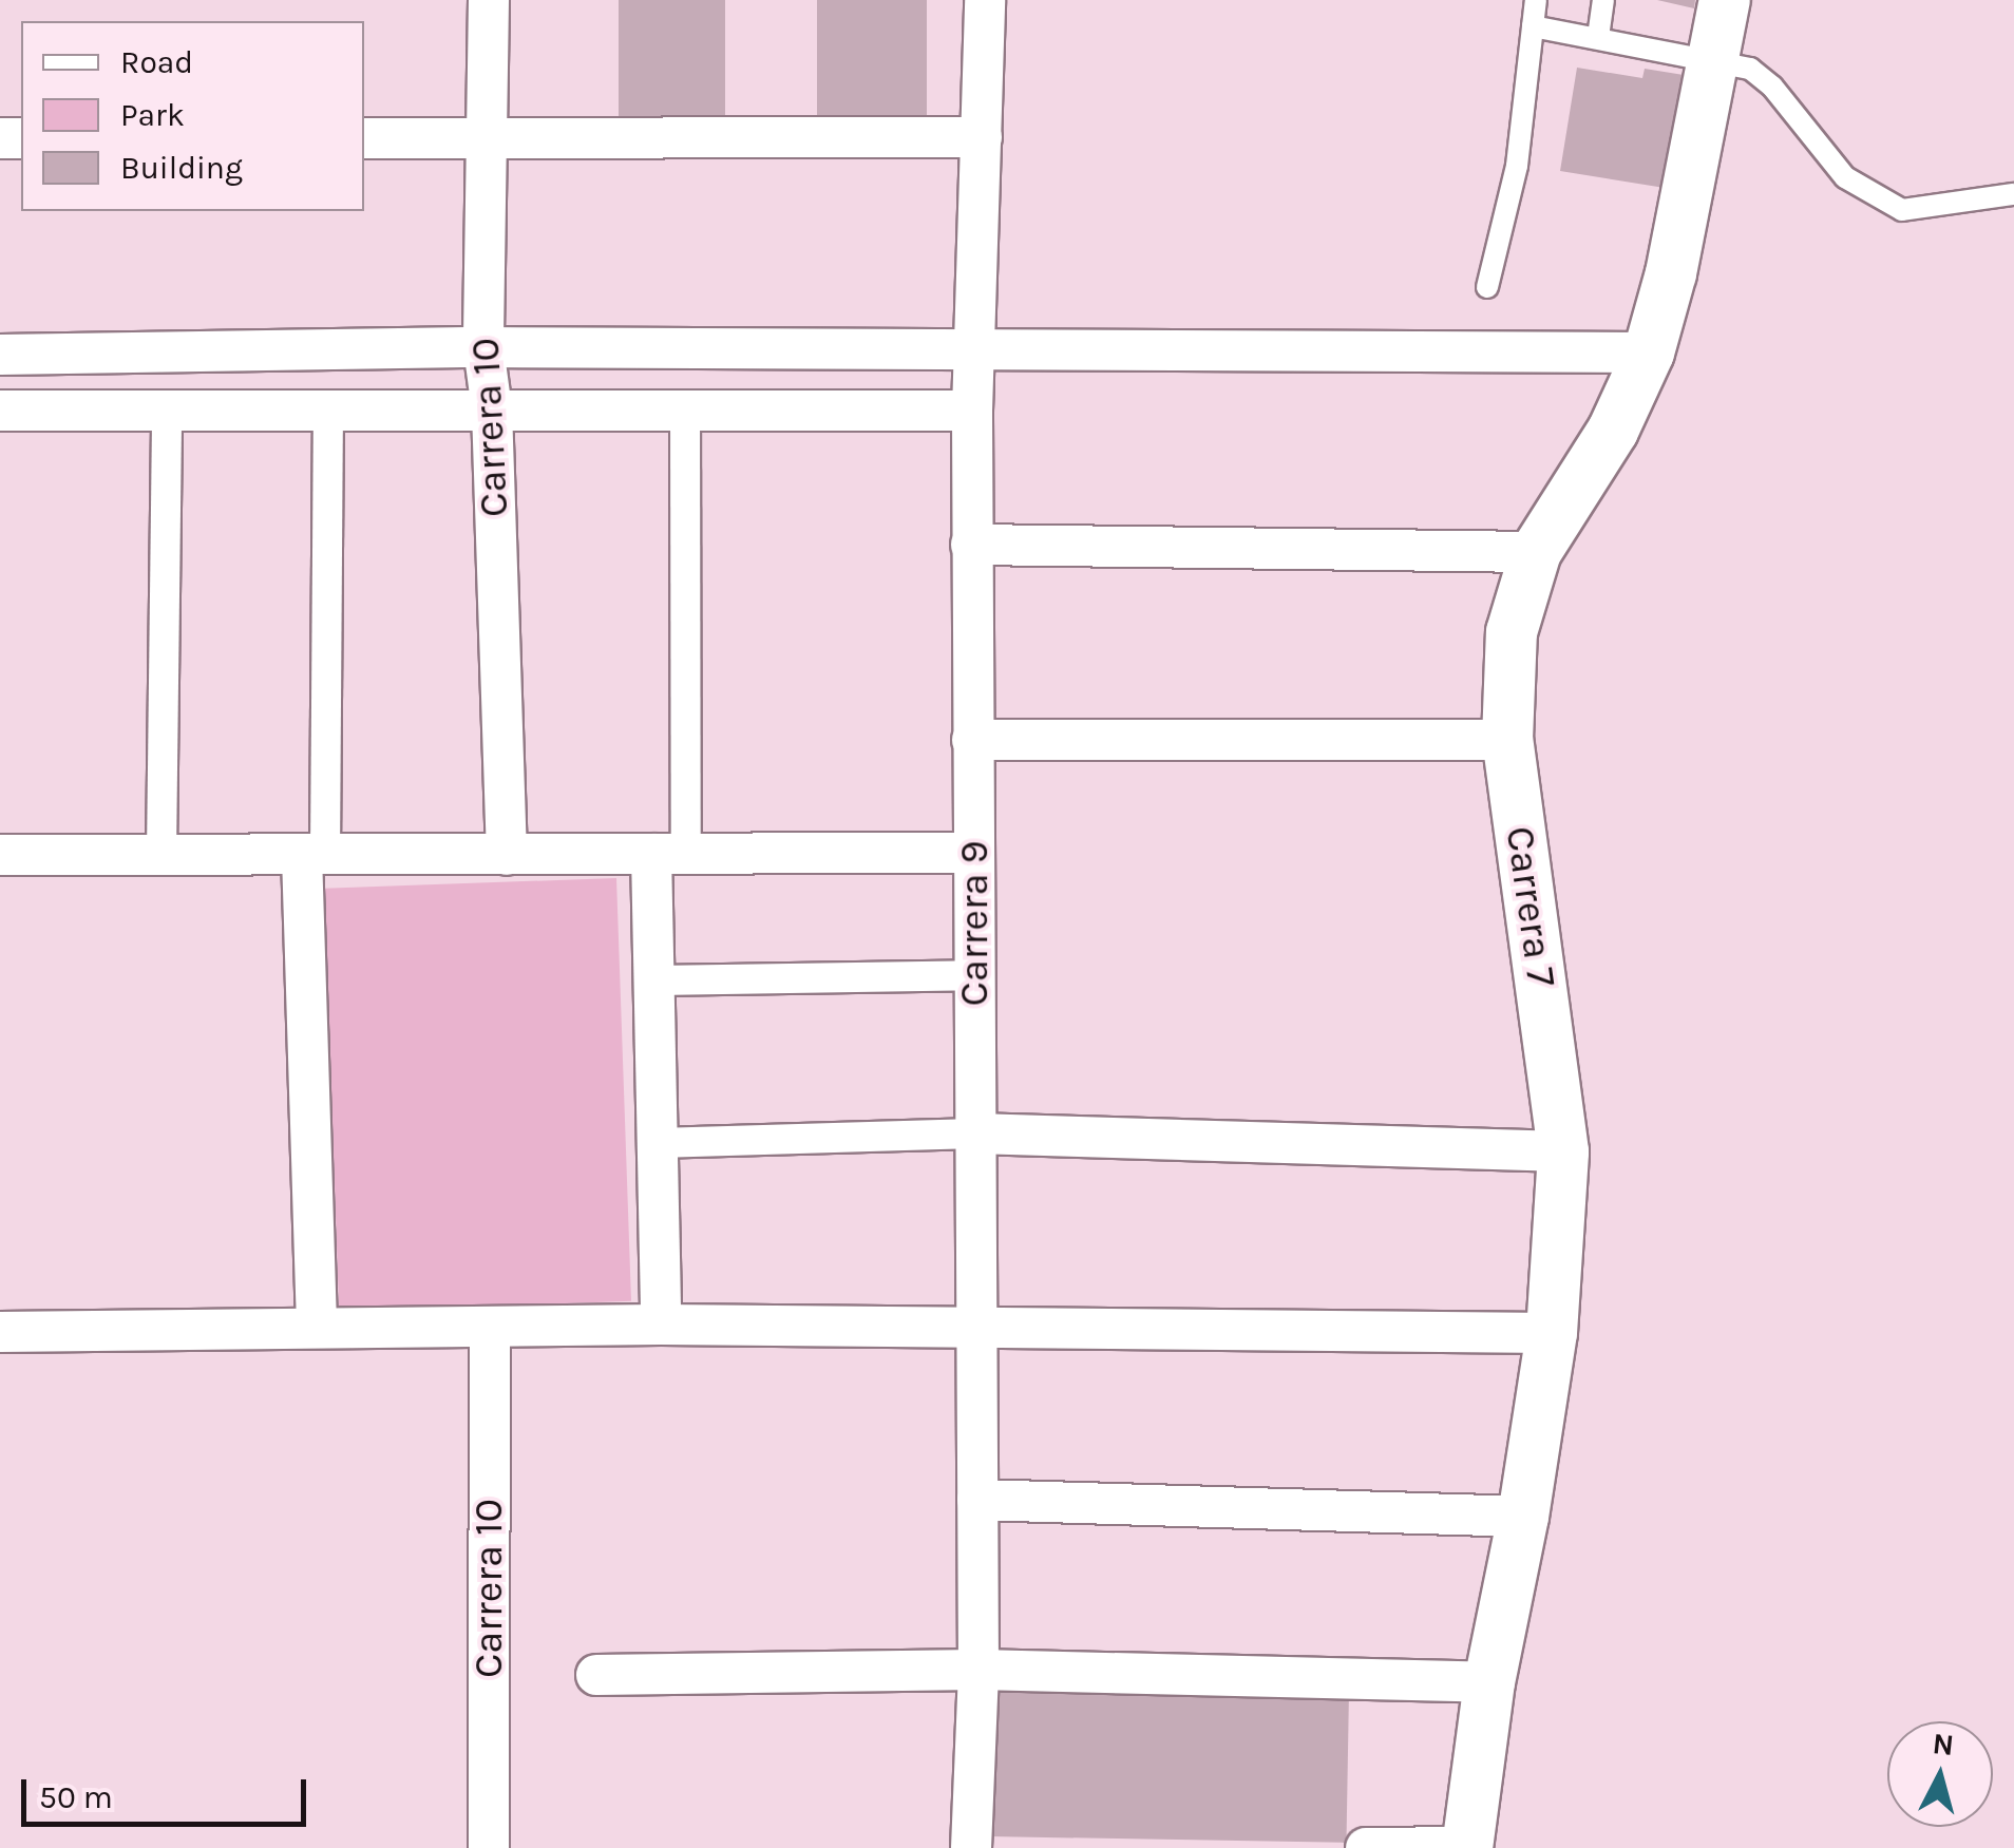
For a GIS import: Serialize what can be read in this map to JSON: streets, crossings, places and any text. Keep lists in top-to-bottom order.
{
  "streets": {
    "street": ["Carrera 10", "Carrera 7", "Carrera 9"]
  },
  "legend": ["Road", "Park", "Building"],
  "scale_bar": "50 m",
  "north": "top"
}
